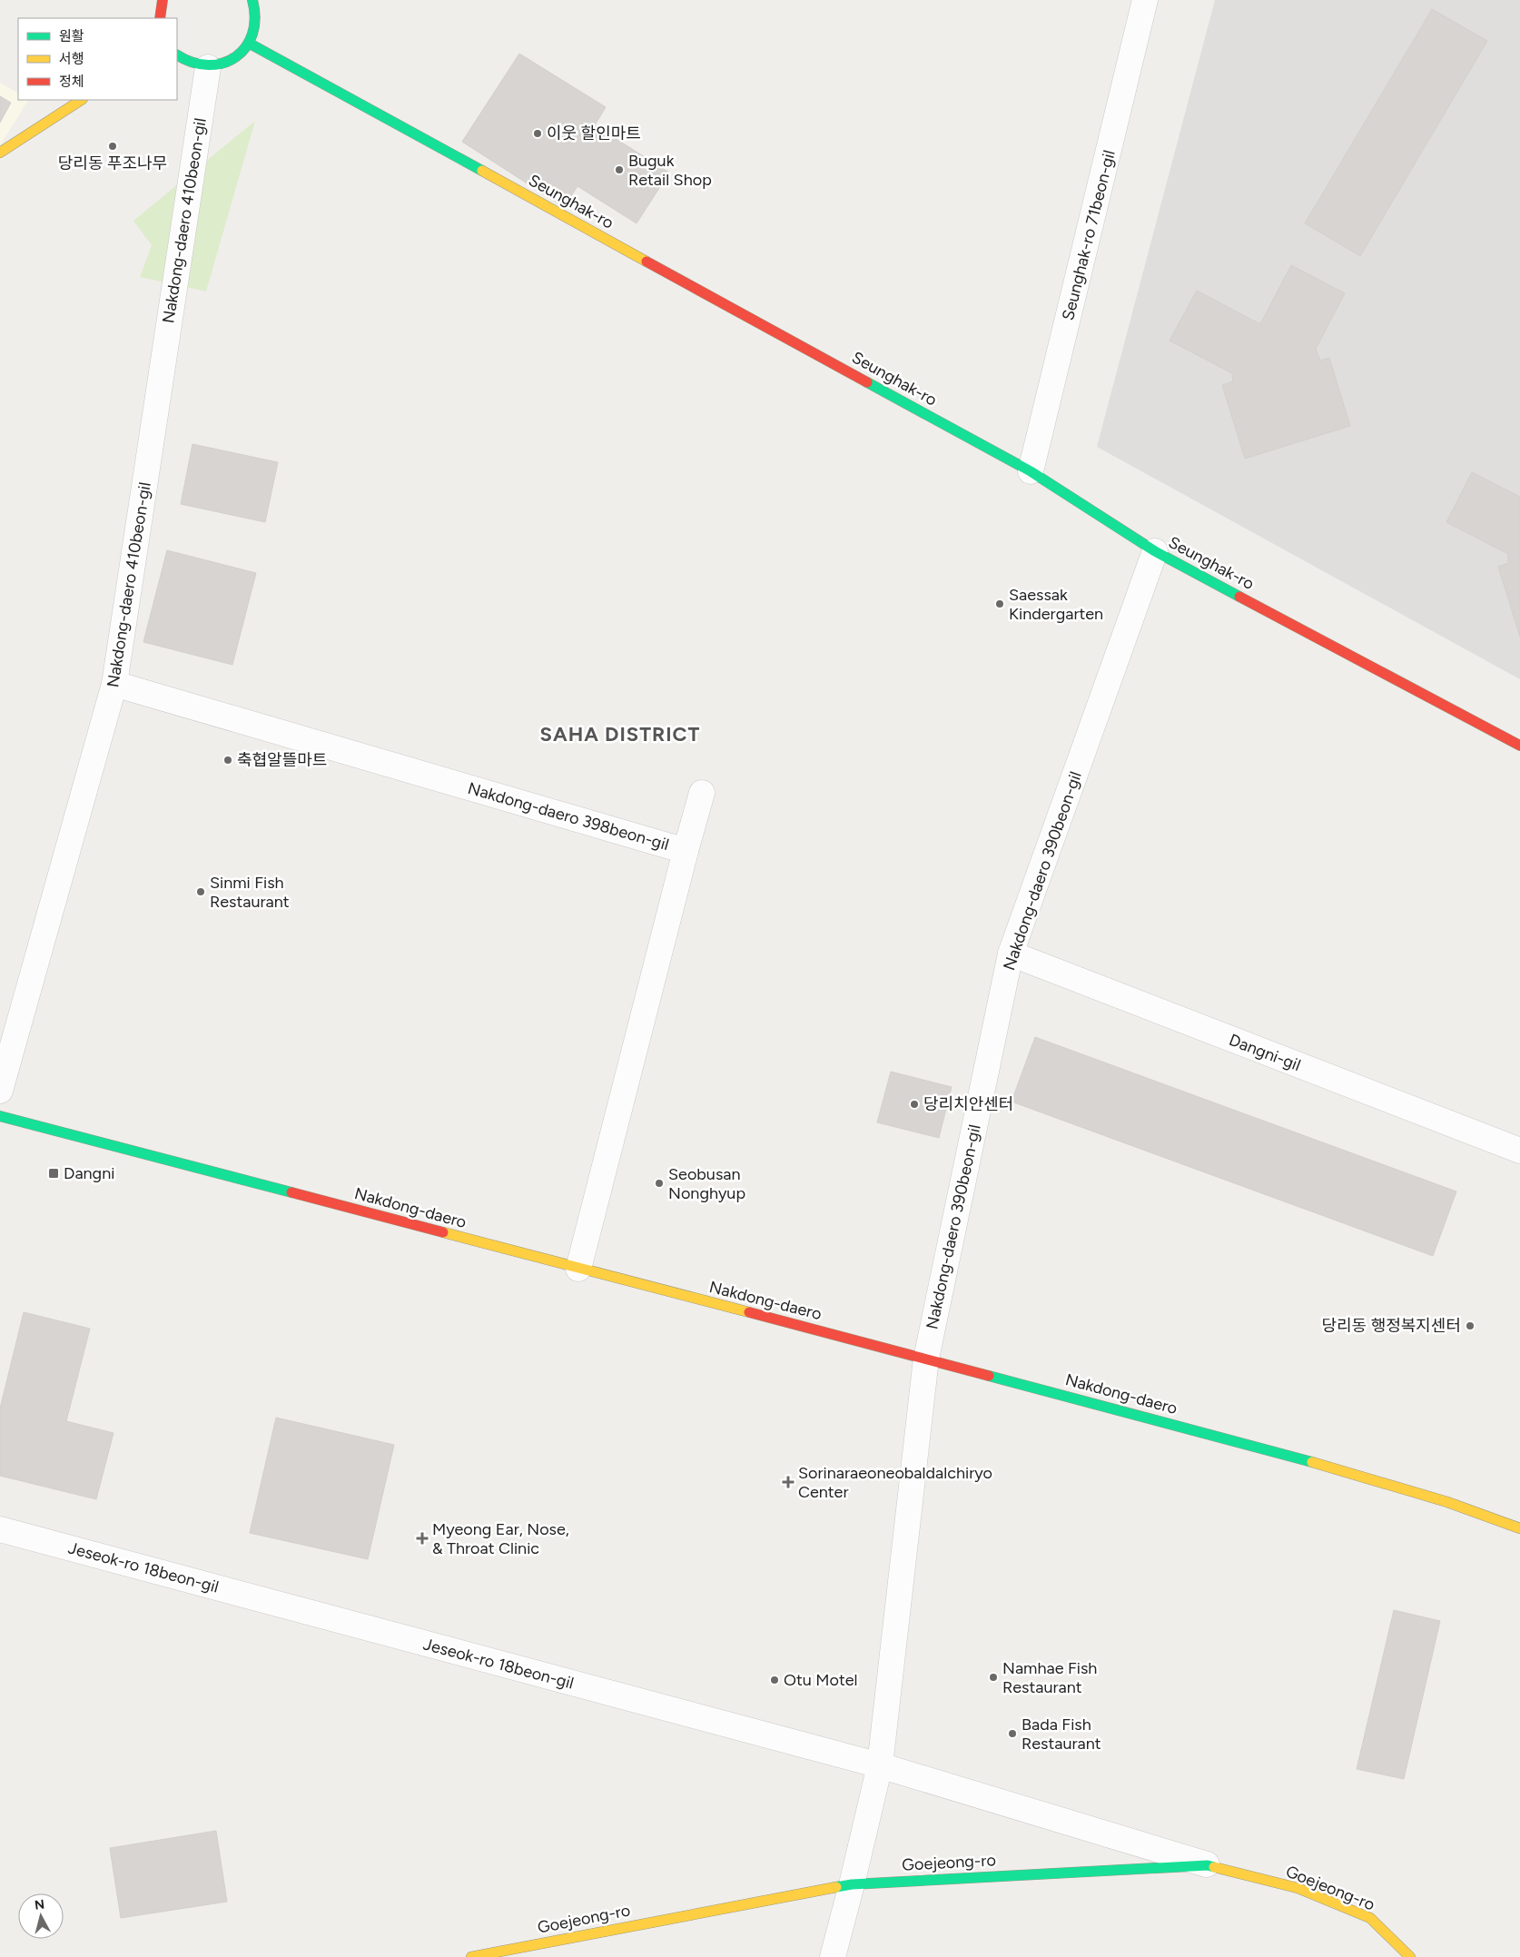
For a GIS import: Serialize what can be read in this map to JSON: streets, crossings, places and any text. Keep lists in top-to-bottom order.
{
  "streets": {
    "main road": ["Seunghak-ro", "Nakdong-daero", "Goejeong-ro"],
    "street": [
      "Nakdong-daero 410beon-gil",
      "Seunghak-ro 71beon-gil",
      "Nakdong-daero 398beon-gil",
      "Nakdong-daero 390beon-gil",
      "Dangni-gil",
      "Jeseok-ro 18beon-gil"
    ]
  },
  "crossings": [
    ["Seunghak-ro", "Seunghak-ro 71beon-gil"],
    ["Seunghak-ro", "Nakdong-daero 390beon-gil"],
    ["Nakdong-daero 410beon-gil", "Nakdong-daero 398beon-gil"],
    ["Nakdong-daero 398beon-gil", "Nakdong-daero"],
    ["Nakdong-daero 390beon-gil", "Dangni-gil"],
    ["Nakdong-daero 390beon-gil", "Nakdong-daero"],
    ["Nakdong-daero 390beon-gil", "Jeseok-ro 18beon-gil"],
    ["Jeseok-ro 18beon-gil", "Goejeong-ro"]
  ],
  "districts": ["SAHA DISTRICT"],
  "places": {
    "other": [
      "이웃 할인마트",
      "당리동 푸조나무",
      "Buguk Retail Shop",
      "Saessak Kindergarten",
      "축협알뜰마트",
      "Sinmi Fish Restaurant",
      "당리치안센터",
      "Seobusan Nonghyup",
      "당리동 행정복지센터",
      "Namhae Fish Restaurant",
      "Otu Motel",
      "Bada Fish Restaurant"
    ],
    "transit": ["Dangni"],
    "health": ["Sorinaraeoneobaldalchiryo Center", "Myeong Ear, Nose, & Throat Clinic"]
  },
  "legend": ["원활", "서행", "정체"],
  "north": "top"
}
